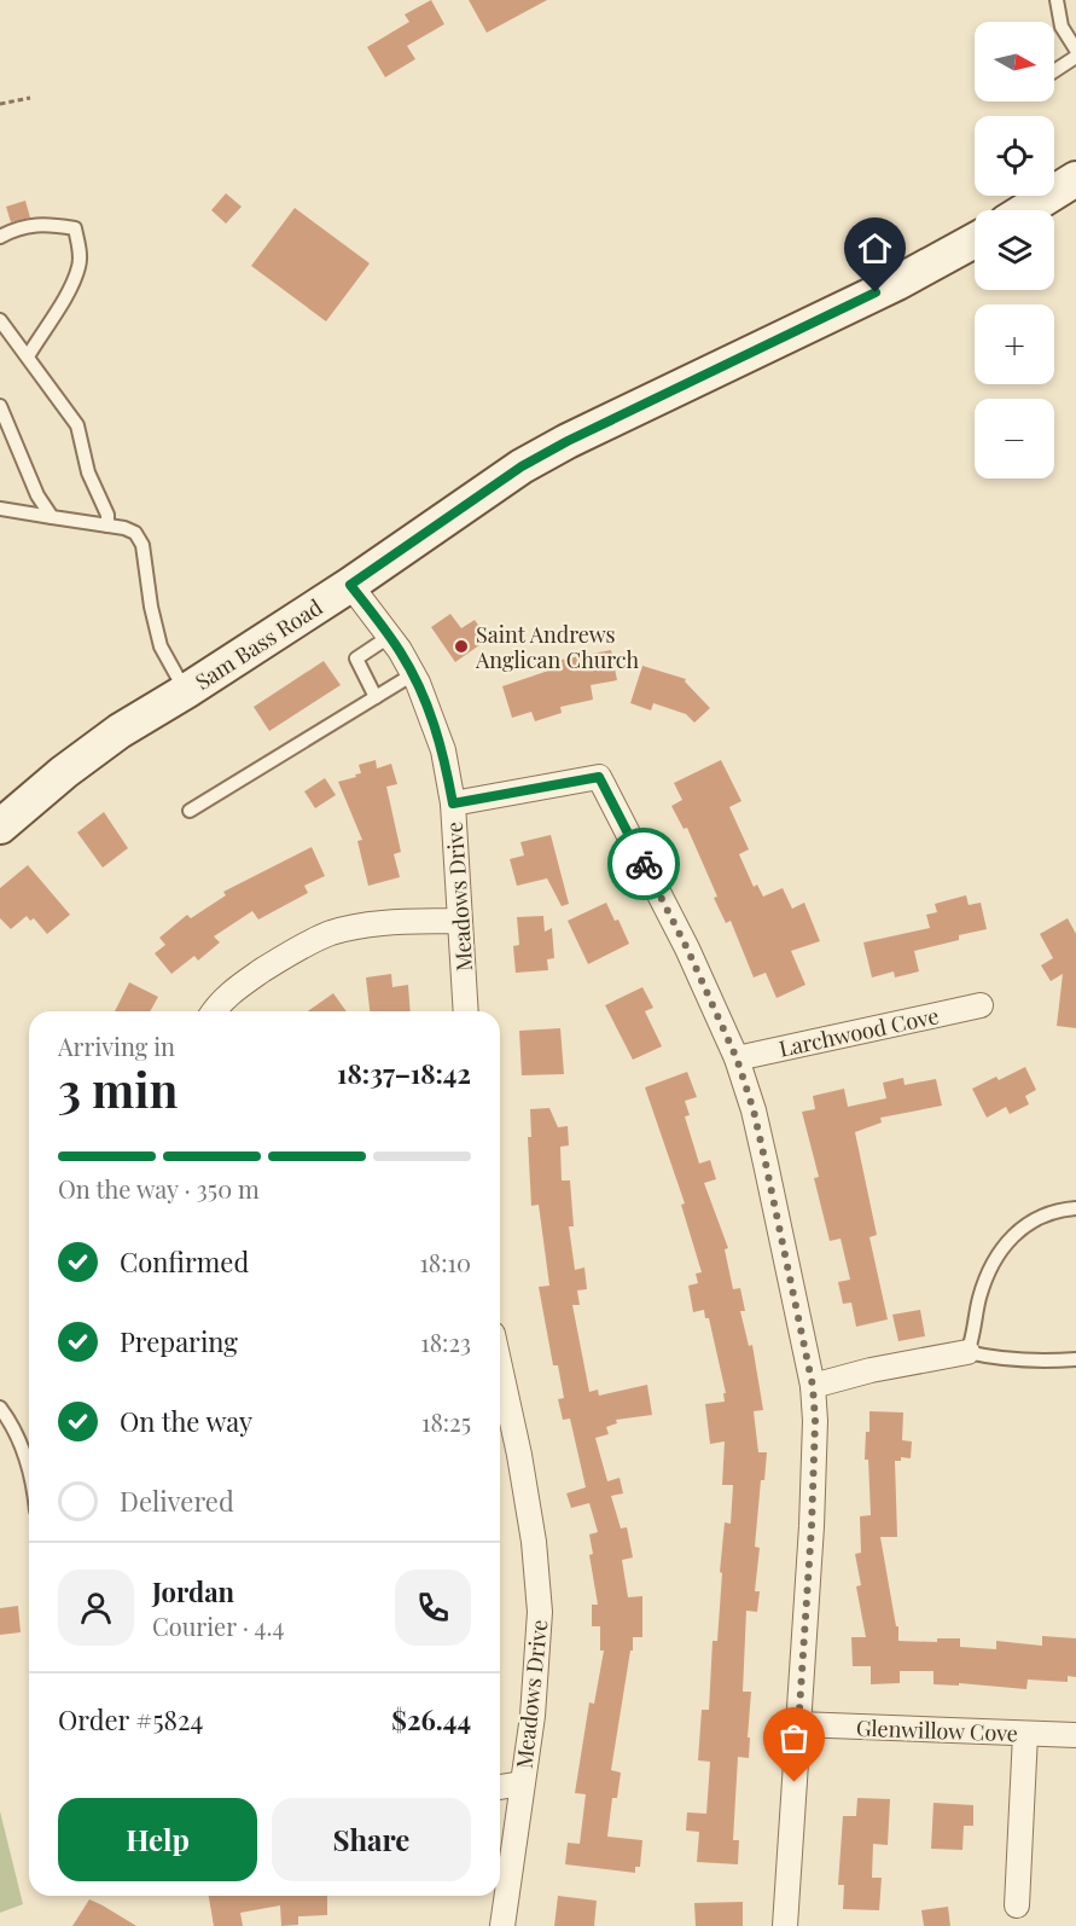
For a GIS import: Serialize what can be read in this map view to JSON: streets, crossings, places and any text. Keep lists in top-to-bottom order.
{
  "streets": {
    "main road": ["Sam Bass Road"],
    "street": ["Meadows Drive", "Larchwood Cove", "Glenwillow Cove"]
  },
  "crossings": [
    ["Sam Bass Road", "Meadows Drive"]
  ],
  "places": ["Saint Andrews Anglican Church"],
  "north": "right",
  "page": {
    "map_buttons": ["+", "−"],
    "heading": ["3 min", "Arriving in", "18:37–18:42"],
    "panel": [
      "Jordan",
      "Courier · 4.4",
      "Order #5824",
      "$26.44"
    ],
    "bar": "On the way · 350 m",
    "list": [
      ["Confirmed", "18:10"],
      ["Preparing", "18:23"],
      ["On the way", "18:25"],
      "Delivered"
    ],
    "buttons": ["Help", "Share"]
  }
}
